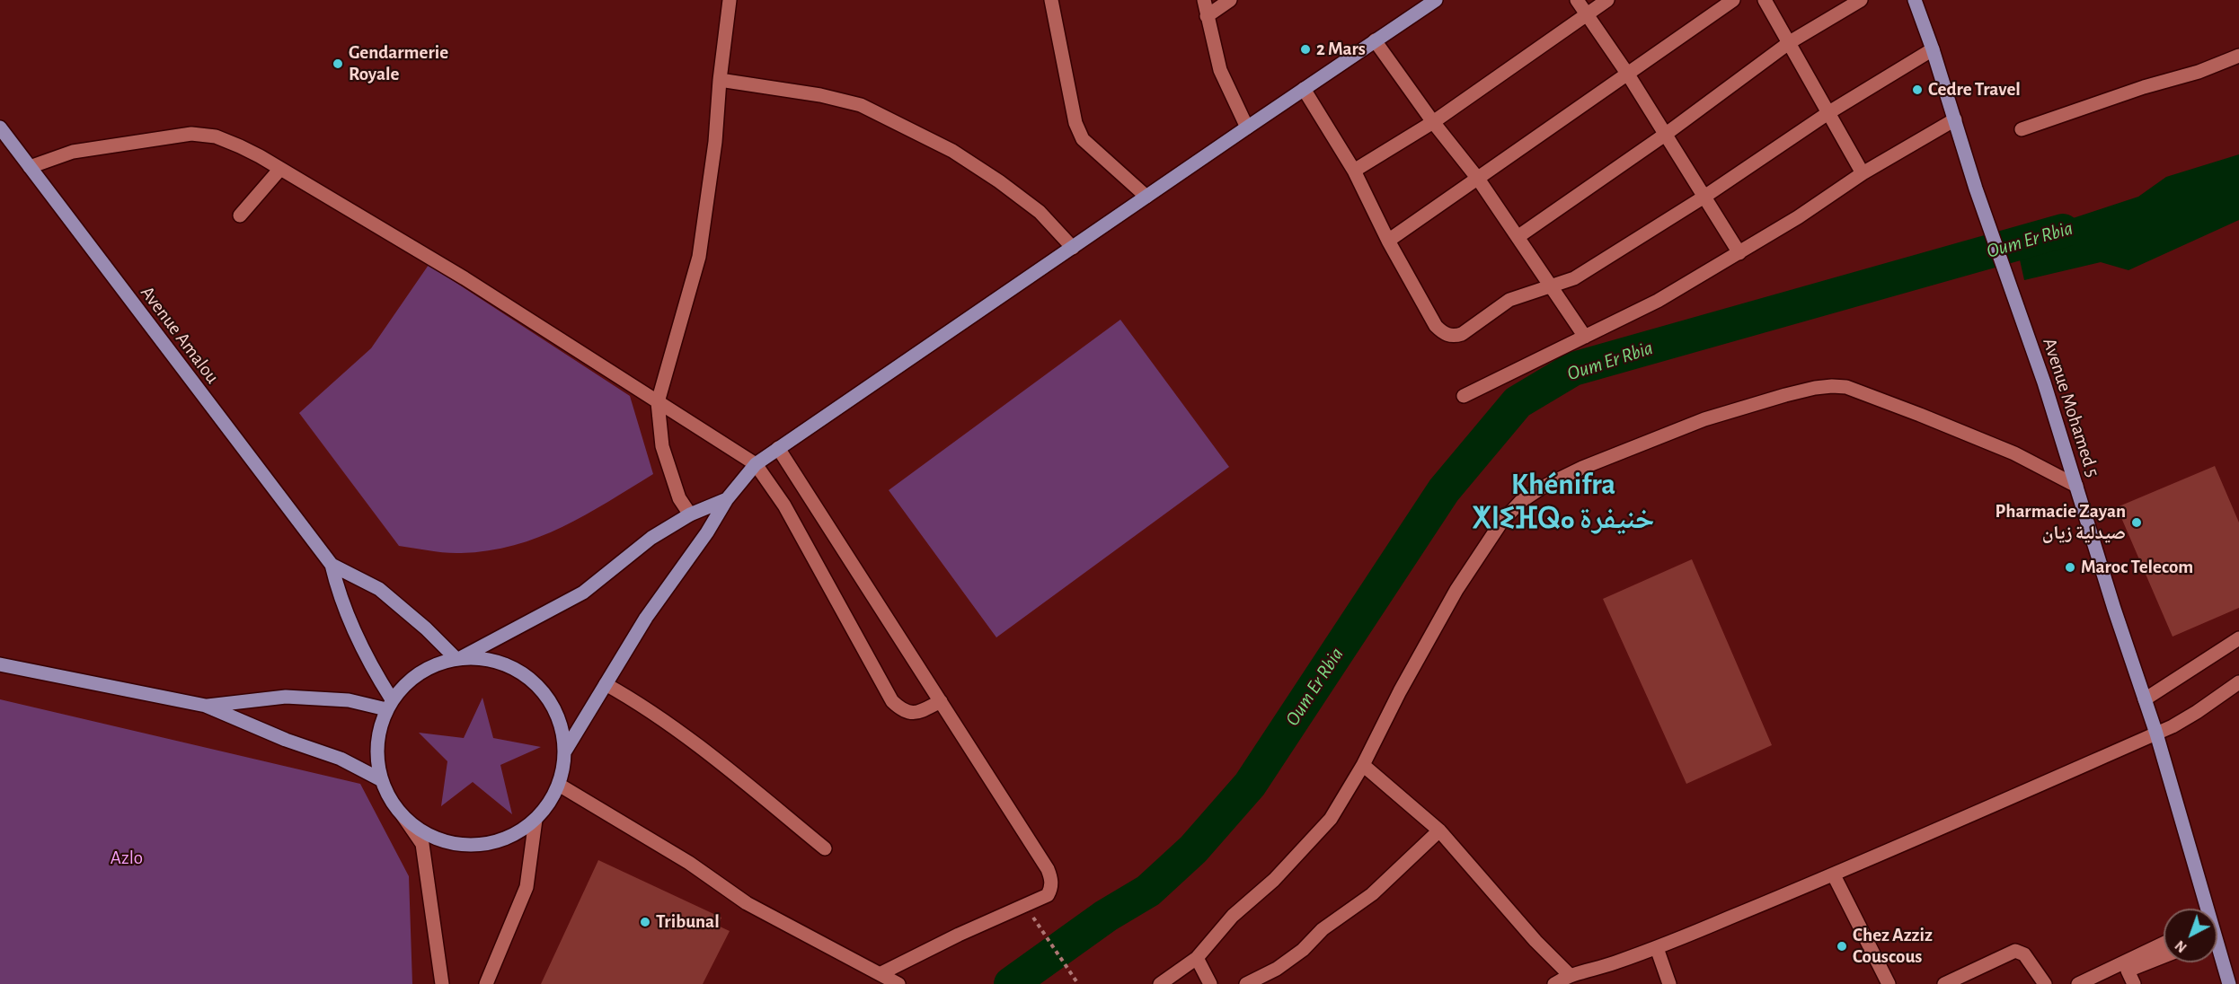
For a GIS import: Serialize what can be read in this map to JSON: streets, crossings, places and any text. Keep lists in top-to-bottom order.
{
  "streets": {
    "main road": ["Avenue Amalou", "Avenue Mohamed 5"]
  },
  "districts": ["Khénifra ⵅⵏⵉⴼⵕⴰ خنيفرة"],
  "water": ["Oum Er Rbia"],
  "parks": ["Azlo"],
  "places": [
    "2 Mars",
    "Gendarmerie Royale",
    "Cedre Travel",
    "Pharmacie Zayan صيدلية زيان",
    "Maroc Telecom",
    "Tribunal",
    "Chez Azziz Couscous"
  ],
  "north": "bottom left"
}
